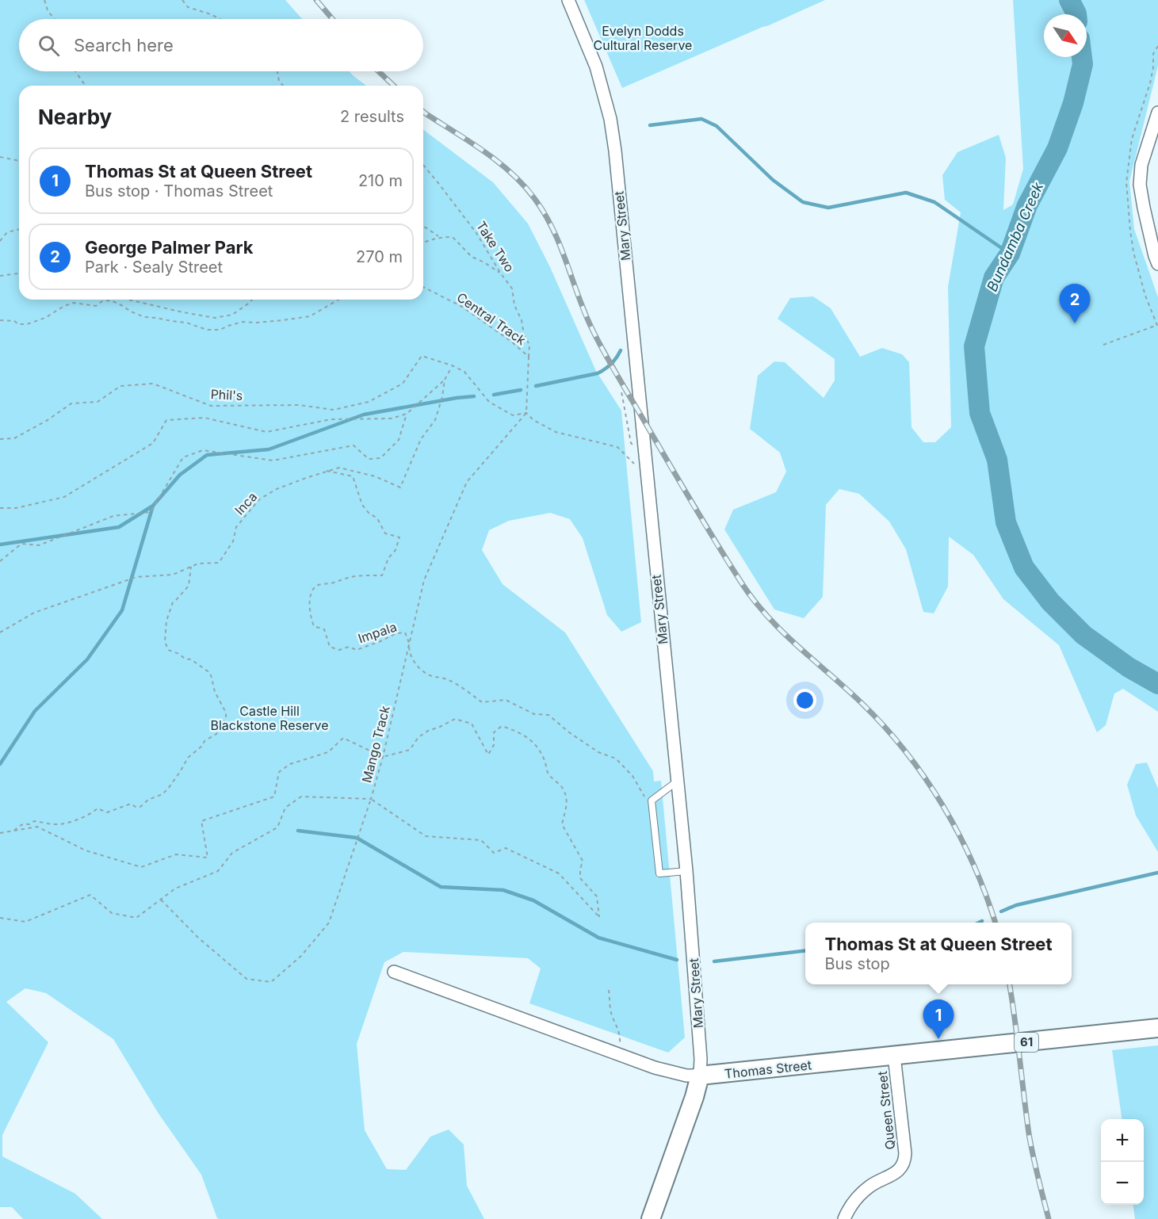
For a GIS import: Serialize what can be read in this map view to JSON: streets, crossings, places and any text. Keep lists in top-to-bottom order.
{
  "streets": {
    "main road": ["Mary Street", "61", "Thomas Street"],
    "street": ["Queen Street"],
    "path": [
      "Take Two",
      "Central Track",
      "Phil's",
      "Inca",
      "Impala",
      "Mango Track"
    ]
  },
  "crossings": [
    ["Mary Street", "Thomas Street"],
    ["Take Two", "Central Track"],
    ["Central Track", "Mango Track"],
    ["Phil's", "Inca"],
    ["Inca", "Impala"],
    ["Impala", "Mango Track"],
    ["Thomas Street", "Queen Street"]
  ],
  "water": ["Bundamba Creek"],
  "parks": ["Evelyn Dodds Cultural Reserve", "Castle Hill Blackstone Reserve"],
  "north": "bottom right",
  "page": {
    "search": "Search here",
    "heading": ["Nearby", "2 results"],
    "list": [
      {
        "mark": "1",
        "name": "Thomas St at Queen Street",
        "note": "Bus stop · Thomas Street",
        "value": "210 m"
      },
      {
        "mark": "2",
        "name": "George Palmer Park",
        "note": "Park · Sealy Street",
        "value": "270 m"
      }
    ],
    "pins": ["2", "1"],
    "popup": ["Thomas St at Queen Street", "Bus stop"],
    "map_buttons": ["+", "−"]
  }
}
